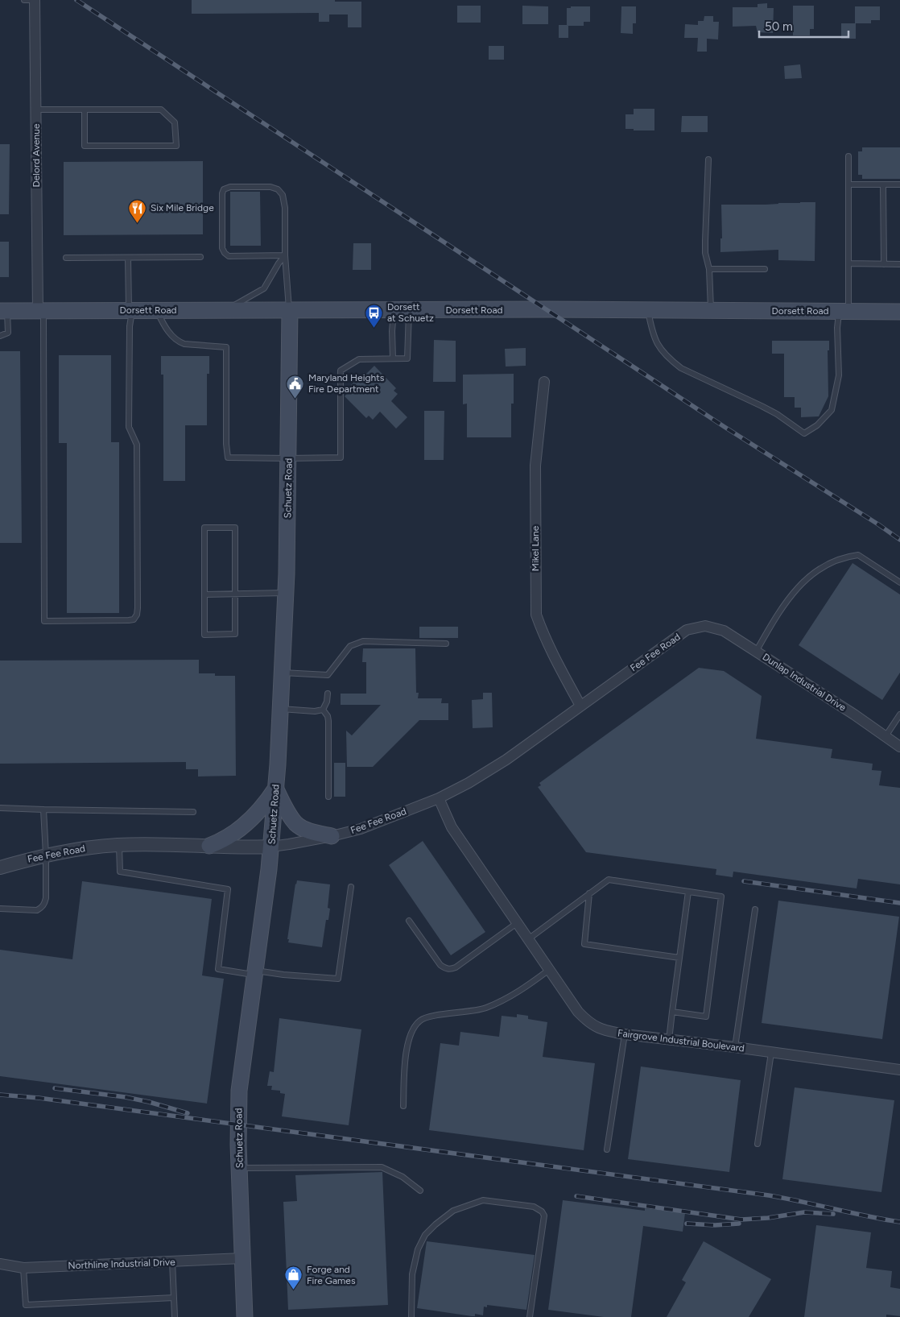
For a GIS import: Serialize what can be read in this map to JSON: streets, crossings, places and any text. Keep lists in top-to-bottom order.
{
  "streets": {
    "main road": ["Dorsett Road", "Schuetz Road"],
    "street": [
      "Delord Avenue",
      "Mikel Lane",
      "Fee Fee Road",
      "Dunlap Industrial Drive",
      "Fairgrove Industrial Boulevard",
      "Northline Industrial Drive"
    ]
  },
  "crossings": [
    ["Delord Avenue", "Dorsett Road"],
    ["Dorsett Road", "Schuetz Road"],
    ["Schuetz Road", "Fee Fee Road"],
    ["Schuetz Road", "Northline Industrial Drive"],
    ["Mikel Lane", "Fee Fee Road"],
    ["Fee Fee Road", "Dunlap Industrial Drive"],
    ["Fee Fee Road", "Fairgrove Industrial Boulevard"]
  ],
  "places": {
    "restaurant": ["Six Mile Bridge"],
    "bus stop": ["Dorsett at Schuetz"],
    "public building": ["Maryland Heights Fire Department"],
    "shop": ["Forge and Fire Games"]
  },
  "scale_bar": "50 m"
}
